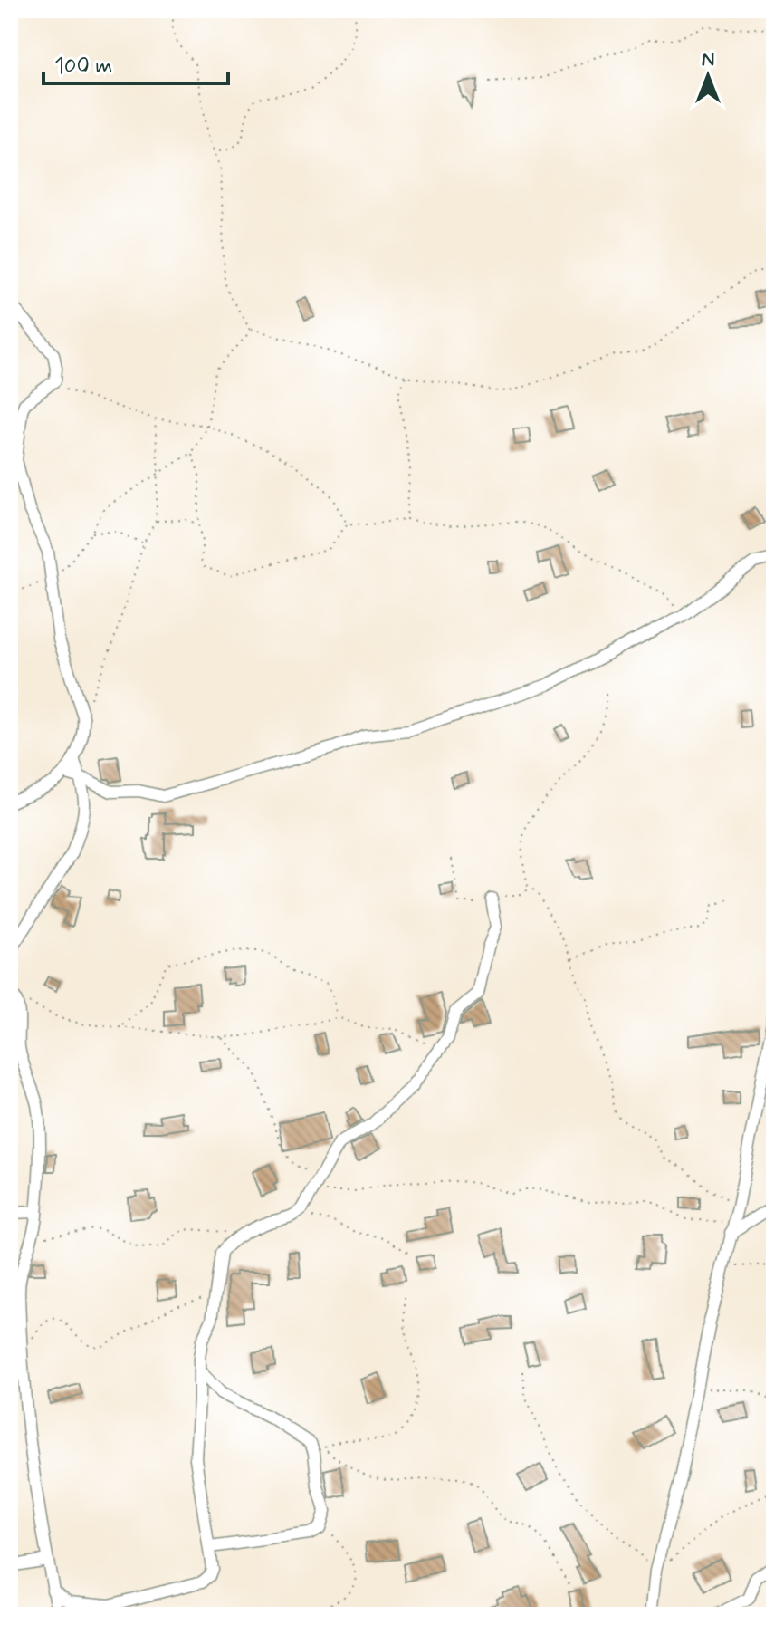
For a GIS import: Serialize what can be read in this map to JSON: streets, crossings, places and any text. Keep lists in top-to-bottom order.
{
  "scale_bar": "100 m",
  "north": "top"
}
